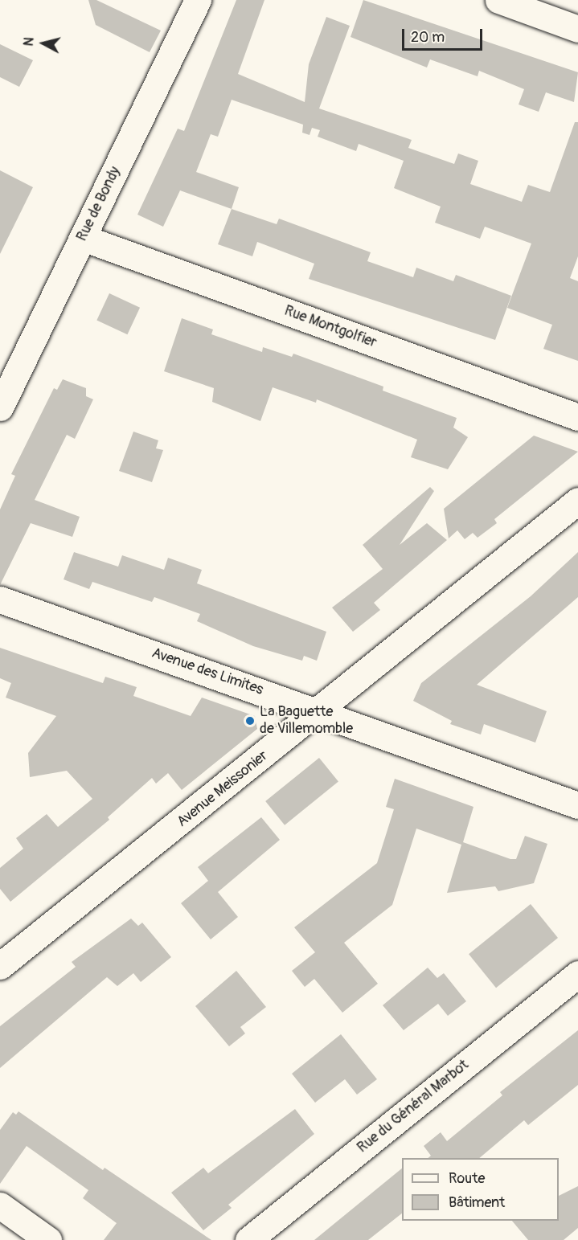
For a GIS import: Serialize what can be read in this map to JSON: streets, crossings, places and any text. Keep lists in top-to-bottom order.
{
  "streets": {
    "street": [
      "Rue de Bondy",
      "Rue Montgolfier",
      "Avenue des Limites",
      "Avenue Meissonier",
      "Rue du Général Marbot"
    ]
  },
  "crossings": [
    ["Rue de Bondy", "Rue Montgolfier"],
    ["Avenue des Limites", "Avenue Meissonier"]
  ],
  "places": ["La Baguette de Villemomble"],
  "legend": ["Route", "Bâtiment"],
  "scale_bar": "20 m",
  "north": "left"
}
